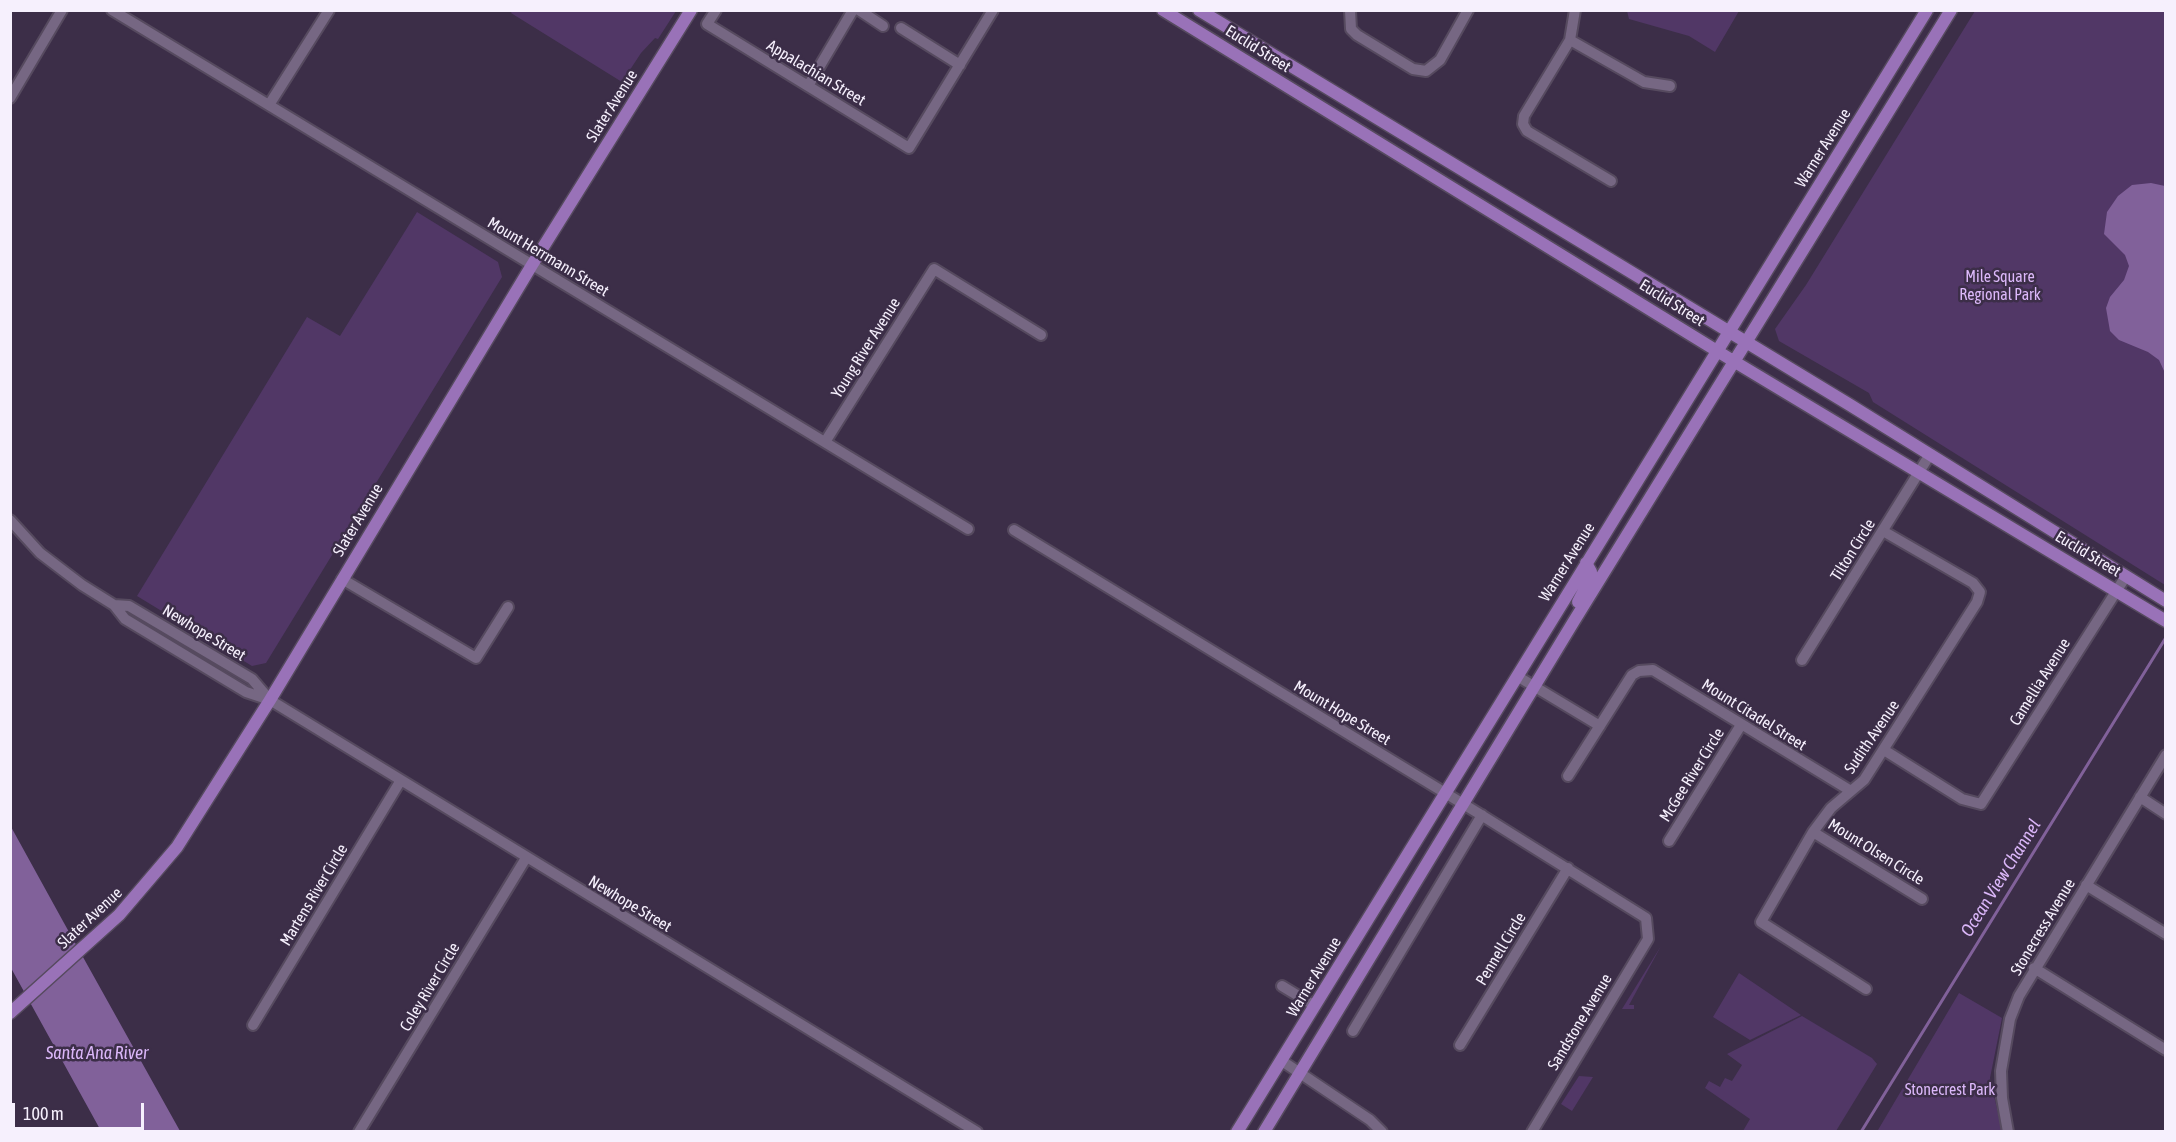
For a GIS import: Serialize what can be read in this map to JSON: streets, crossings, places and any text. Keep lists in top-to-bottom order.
{
  "streets": {
    "main road": ["Euclid Street", "Slater Avenue", "Warner Avenue"],
    "street": [
      "Appalachian Street",
      "Mount Herrmann Street",
      "Young River Avenue",
      "Tilton Circle",
      "Newhope Street",
      "Camellia Avenue",
      "Mount Hope Street",
      "Mount Citadel Street",
      "Sudith Avenue",
      "McGee River Circle",
      "Mount Olsen Circle",
      "Martens River Circle",
      "Stonecress Avenue",
      "Pennell Circle",
      "Coley River Circle",
      "Sandstone Avenue"
    ]
  },
  "crossings": [
    ["Euclid Street", "Warner Avenue"],
    ["Euclid Street", "Tilton Circle"],
    ["Euclid Street", "Camellia Avenue"],
    ["Slater Avenue", "Mount Herrmann Street"],
    ["Slater Avenue", "Newhope Street"],
    ["Warner Avenue", "Mount Hope Street"],
    ["Mount Herrmann Street", "Young River Avenue"],
    ["Tilton Circle", "Sudith Avenue"],
    ["Newhope Street", "Martens River Circle"],
    ["Newhope Street", "Coley River Circle"],
    ["Camellia Avenue", "Sudith Avenue"],
    ["Mount Hope Street", "Pennell Circle"],
    ["Mount Hope Street", "Sandstone Avenue"],
    ["Mount Citadel Street", "Sudith Avenue"],
    ["Mount Citadel Street", "McGee River Circle"],
    ["Sudith Avenue", "Mount Olsen Circle"]
  ],
  "water": ["Ocean View Channel", "Santa Ana River"],
  "parks": ["Mile Square Regional Park", "Stonecrest Park"],
  "scale_bar": "100 m"
}
